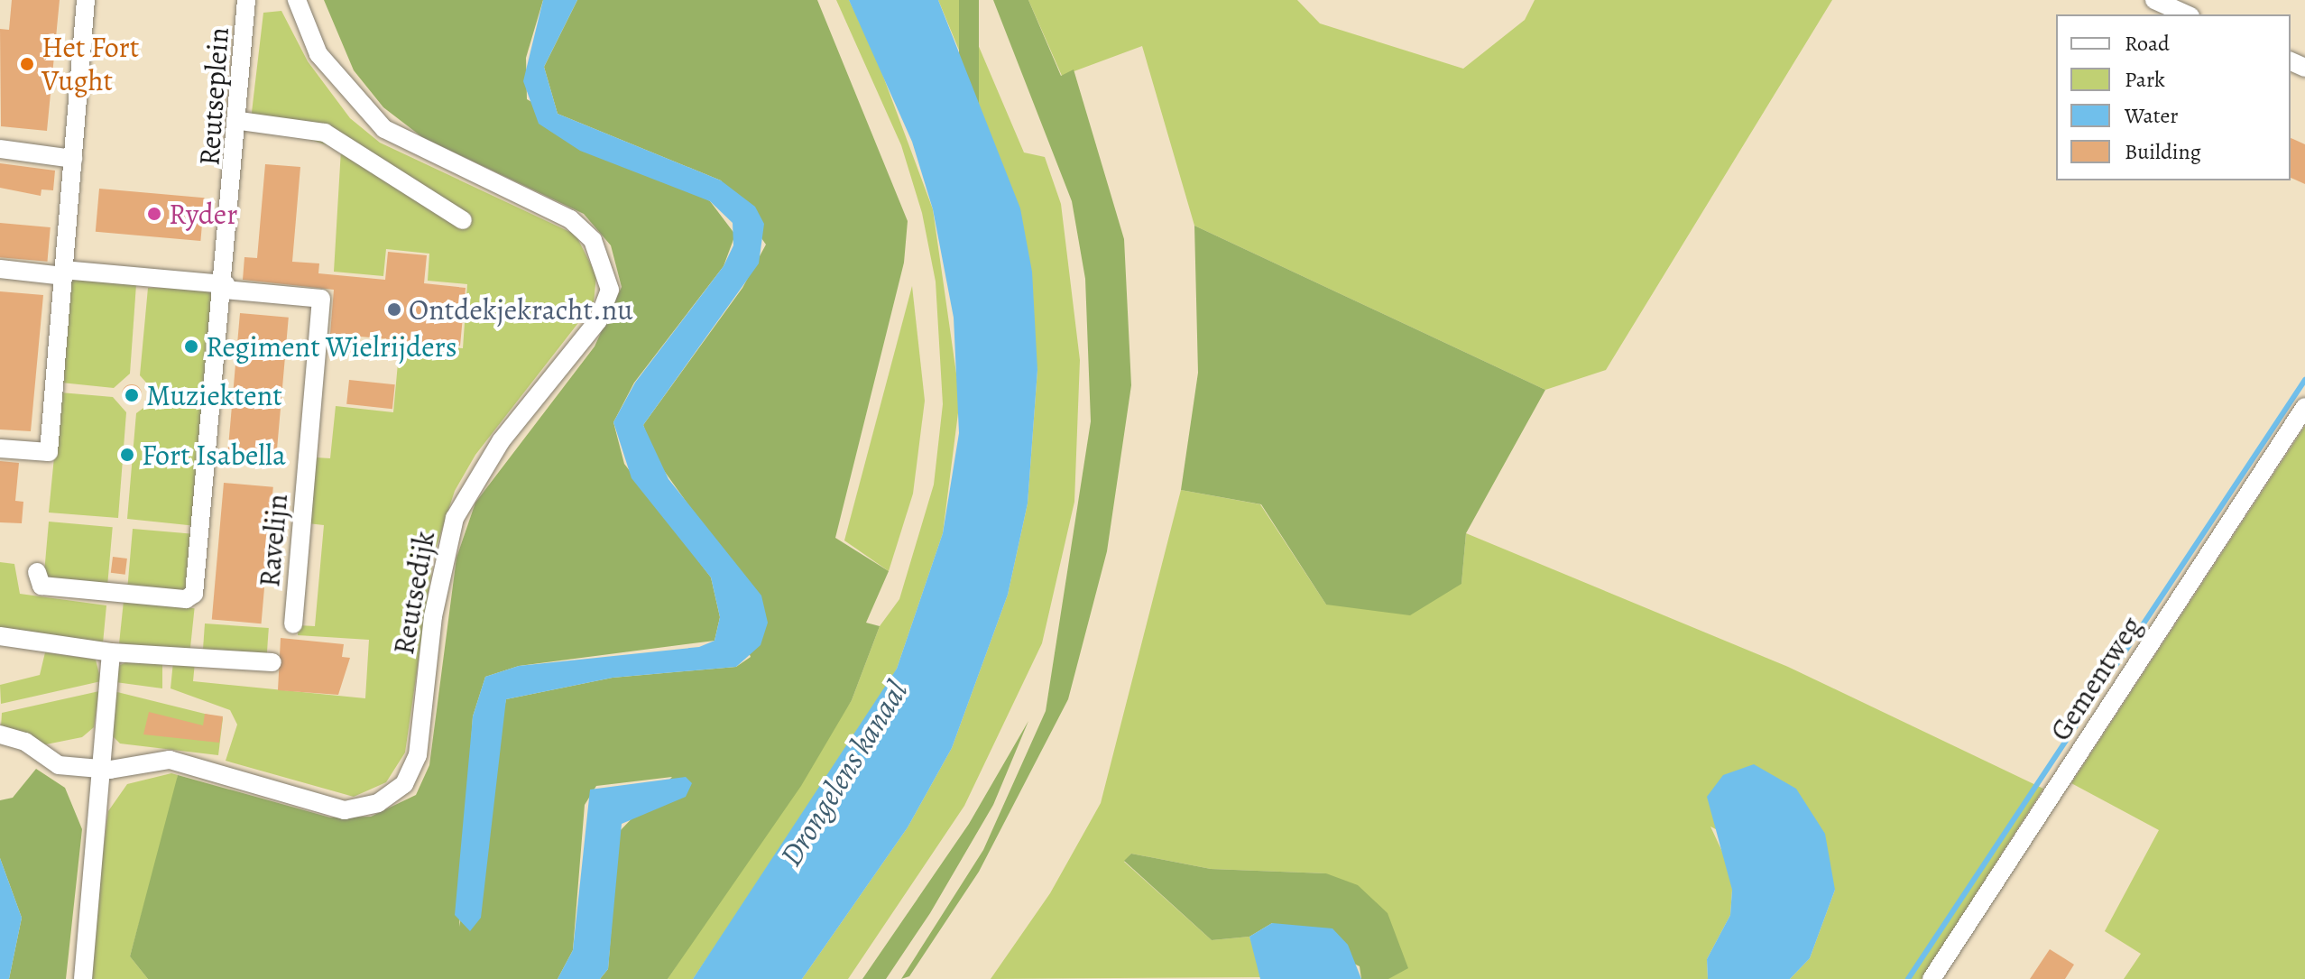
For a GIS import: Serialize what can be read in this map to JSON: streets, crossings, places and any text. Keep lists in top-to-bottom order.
{
  "streets": {
    "street": [
      "Reutseplein",
      "Ravelijn",
      "Reutsedijk",
      "Gementweg"
    ]
  },
  "crossings": [
    ["Reutseplein", "Ravelijn"]
  ],
  "water": ["Drongelens kanaal"],
  "places": [
    "Het Fort Vught",
    "Ryder",
    "Ontdekjekracht.nu",
    "Regiment Wielrijders",
    "Muziektent",
    "Fort Isabella"
  ],
  "legend": [
    "Road",
    "Park",
    "Water",
    "Building"
  ]
}
